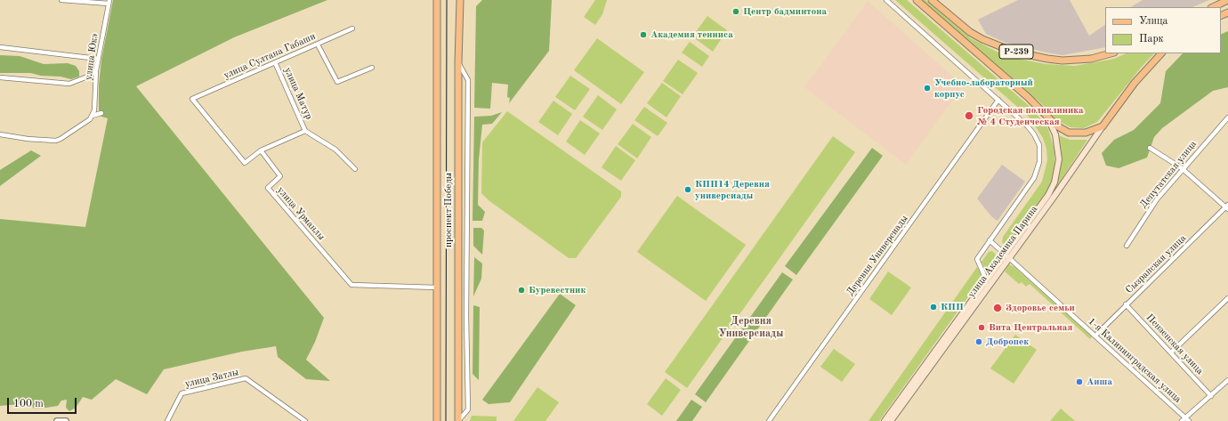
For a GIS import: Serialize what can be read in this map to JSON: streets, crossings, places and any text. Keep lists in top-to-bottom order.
{
  "streets": {
    "main road": ["Р-239", "проспект Победы", "улица Академика Парина"],
    "street": [
      "улица Султана Габаши",
      "улица Юкэ",
      "улица Матур",
      "Депутатская улица",
      "улица Урманлы",
      "Деревня Универсиады",
      "Сызранская улица",
      "Пензенская улица",
      "1-я Калининградская улица",
      "улица Затлы"
    ]
  },
  "crossings": [
    ["Р-239", "улица Академика Парина"],
    ["улица Султана Габаши", "улица Матур"],
    ["улица Султана Габаши", "улица Урманлы"],
    ["улица Матур", "улица Урманлы"],
    ["проспект Победы", "улица Урманлы"],
    ["улица Академика Парина", "1-я Калининградская улица"],
    ["Сызранская улица", "Пензенская улица"],
    ["Сызранская улица", "1-я Калининградская улица"]
  ],
  "districts": ["Деревня Универсиады"],
  "places": [
    "Центр бадминтона",
    "Академия тенниса",
    "Учебно-лабораторный корпус",
    "Городская поликлиника № 4 Студенческая",
    "КПП14 Деревня универсиады",
    "Буревестник",
    "КПП",
    "Здоровье семьи",
    "Вита Центральная",
    "Добропек",
    "Аиша"
  ],
  "legend": ["Улица", "Парк"],
  "scale_bar": "100 m"
}
